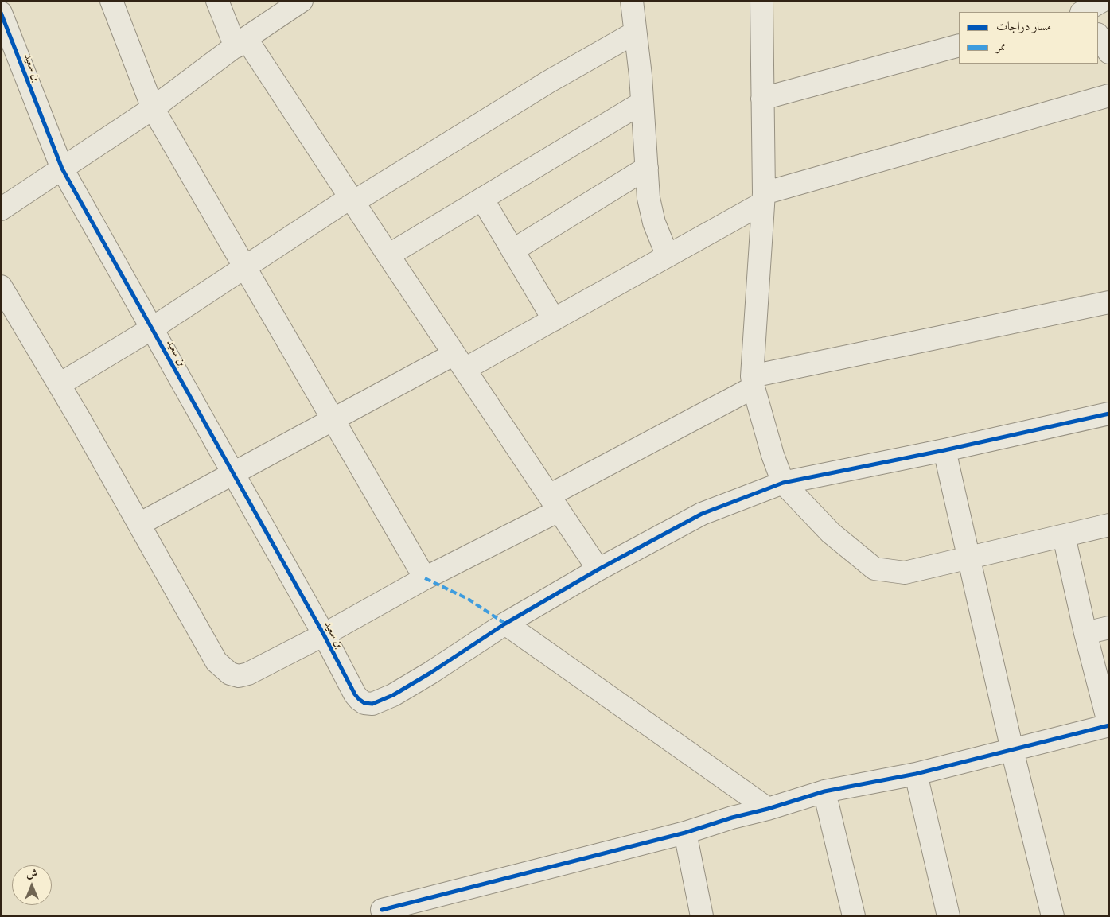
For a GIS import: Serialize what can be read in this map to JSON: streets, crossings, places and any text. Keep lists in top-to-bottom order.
{
  "streets": {
    "street": ["بن سعيد"]
  },
  "legend": ["مسار دراجات", "ممر"],
  "north": "top"
}
